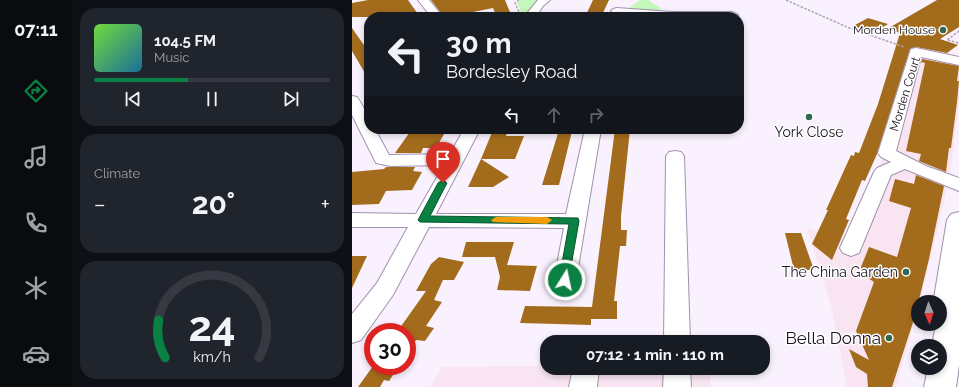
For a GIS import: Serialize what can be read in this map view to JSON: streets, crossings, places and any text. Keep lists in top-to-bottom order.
{
  "streets": {
    "street": ["Morden Court"]
  },
  "places": [
    "Morden House",
    "York Close",
    "The China Garden",
    "Bella Donna"
  ],
  "north": "bottom",
  "page": {
    "tabs": "07:11",
    "turn": ["30 m", "Bordesley Road"],
    "song": ["104.5 FM", "Music"],
    "tile": "Climate",
    "heat": ["−", "20°", "+"],
    "limit": "30",
    "trip": "07:12 · 1 min · 110 m",
    "gauge": ["24", "km/h"]
  }
}
